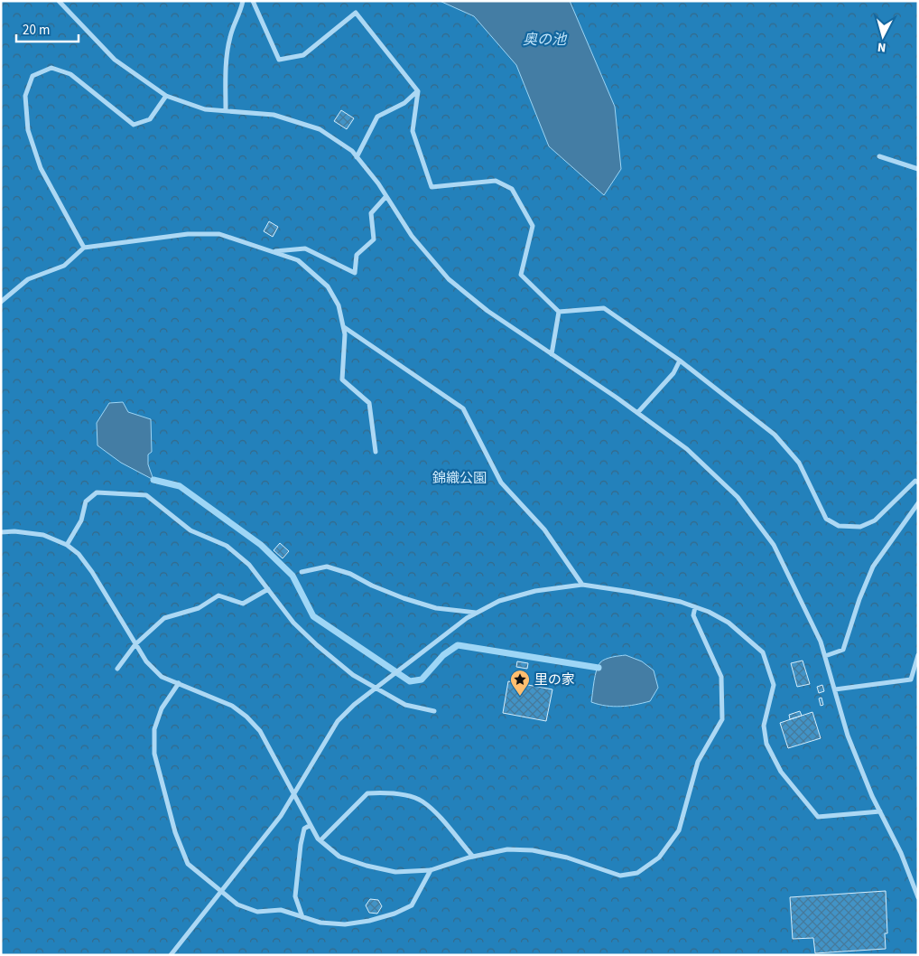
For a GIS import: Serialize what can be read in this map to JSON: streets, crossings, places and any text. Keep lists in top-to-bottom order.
{
  "water": ["奥の池"],
  "parks": ["錦織公園"],
  "places": {
    "place": ["里の家"]
  },
  "scale_bar": "20 m",
  "north": "bottom"
}
